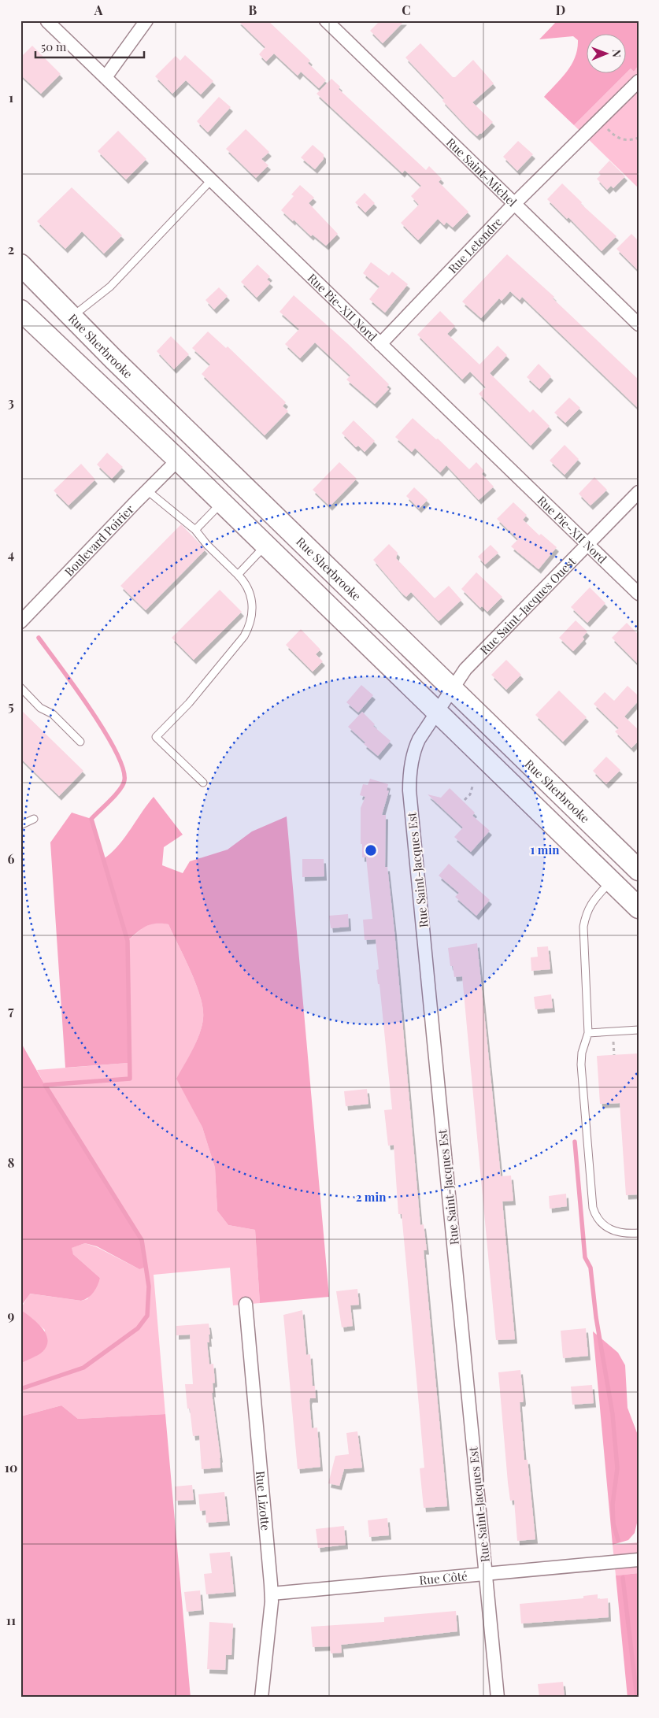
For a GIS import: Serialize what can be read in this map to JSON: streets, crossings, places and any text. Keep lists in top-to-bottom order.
{
  "streets": {
    "main road": ["Rue Sherbrooke"],
    "street": [
      "Rue Saint-Michel",
      "Rue Letendre",
      "Rue Pie-XII Nord",
      "Boulevard Poirier",
      "Rue Saint-Jacques Ouest",
      "Rue Saint-Jacques Est",
      "Rue Lizotte",
      "Rue Côté"
    ]
  },
  "crossings": [
    ["Rue Saint-Michel", "Rue Letendre"],
    ["Rue Letendre", "Rue Pie-XII Nord"],
    ["Rue Pie-XII Nord", "Rue Saint-Jacques Ouest"],
    ["Rue Sherbrooke", "Rue Saint-Jacques Ouest"],
    ["Rue Sherbrooke", "Rue Saint-Jacques Est"],
    ["Rue Saint-Jacques Ouest", "Rue Saint-Jacques Est"],
    ["Rue Saint-Jacques Est", "Rue Côté"],
    ["Rue Lizotte", "Rue Côté"]
  ],
  "scale_bar": "50 m",
  "north": "right",
  "grid": {
    "columns": [
      "A",
      "B",
      "C",
      "D"
    ],
    "rows": [
      "1",
      "2",
      "3",
      "4",
      "5",
      "6",
      "7",
      "8",
      "9",
      "10",
      "11"
    ]
  },
  "rings": ["1 min", "2 min"]
}
